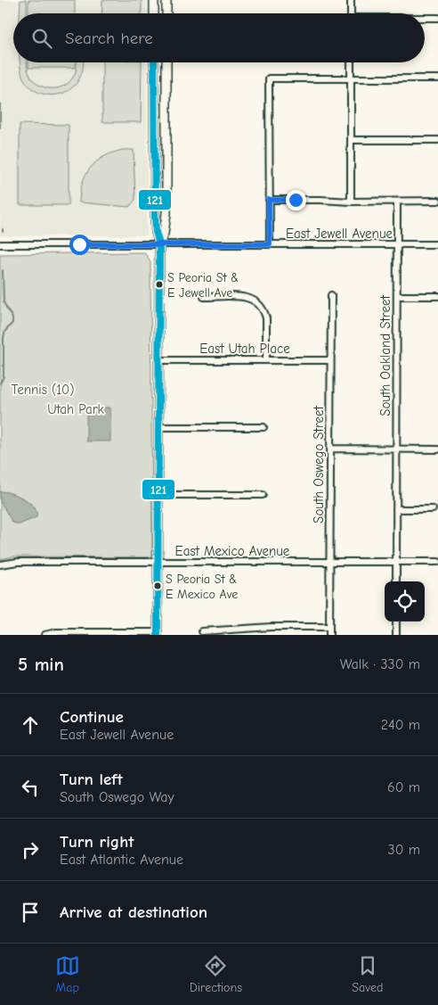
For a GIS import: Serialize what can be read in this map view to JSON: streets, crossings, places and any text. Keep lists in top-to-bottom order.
{
  "streets": {
    "street": [
      "East Jewell Avenue",
      "East Utah Place",
      "South Oakland Street",
      "South Oswego Street",
      "East Mexico Avenue"
    ]
  },
  "crossings": [
    ["East Jewell Avenue", "South Oakland Street"],
    ["East Utah Place", "South Oswego Street"],
    ["South Oakland Street", "East Mexico Avenue"],
    ["South Oswego Street", "East Mexico Avenue"]
  ],
  "parks": ["Tennis (10)", "Utah Park"],
  "places": ["S Peoria St & E Jewell Ave", "S Peoria St & E Mexico Ave"],
  "lines": ["transit line 121"],
  "page": {
    "search": "Search here",
    "heading": ["5 min", "Walk · 330 m"],
    "list": [
      ["Continue", "East Jewell Avenue", "240 m"],
      ["Turn left", "South Oswego Way", "60 m"],
      ["Turn right", "East Atlantic Avenue", "30 m"],
      "Arrive at destination"
    ],
    "nav": ["Map", "Directions", "Saved"]
  }
}
